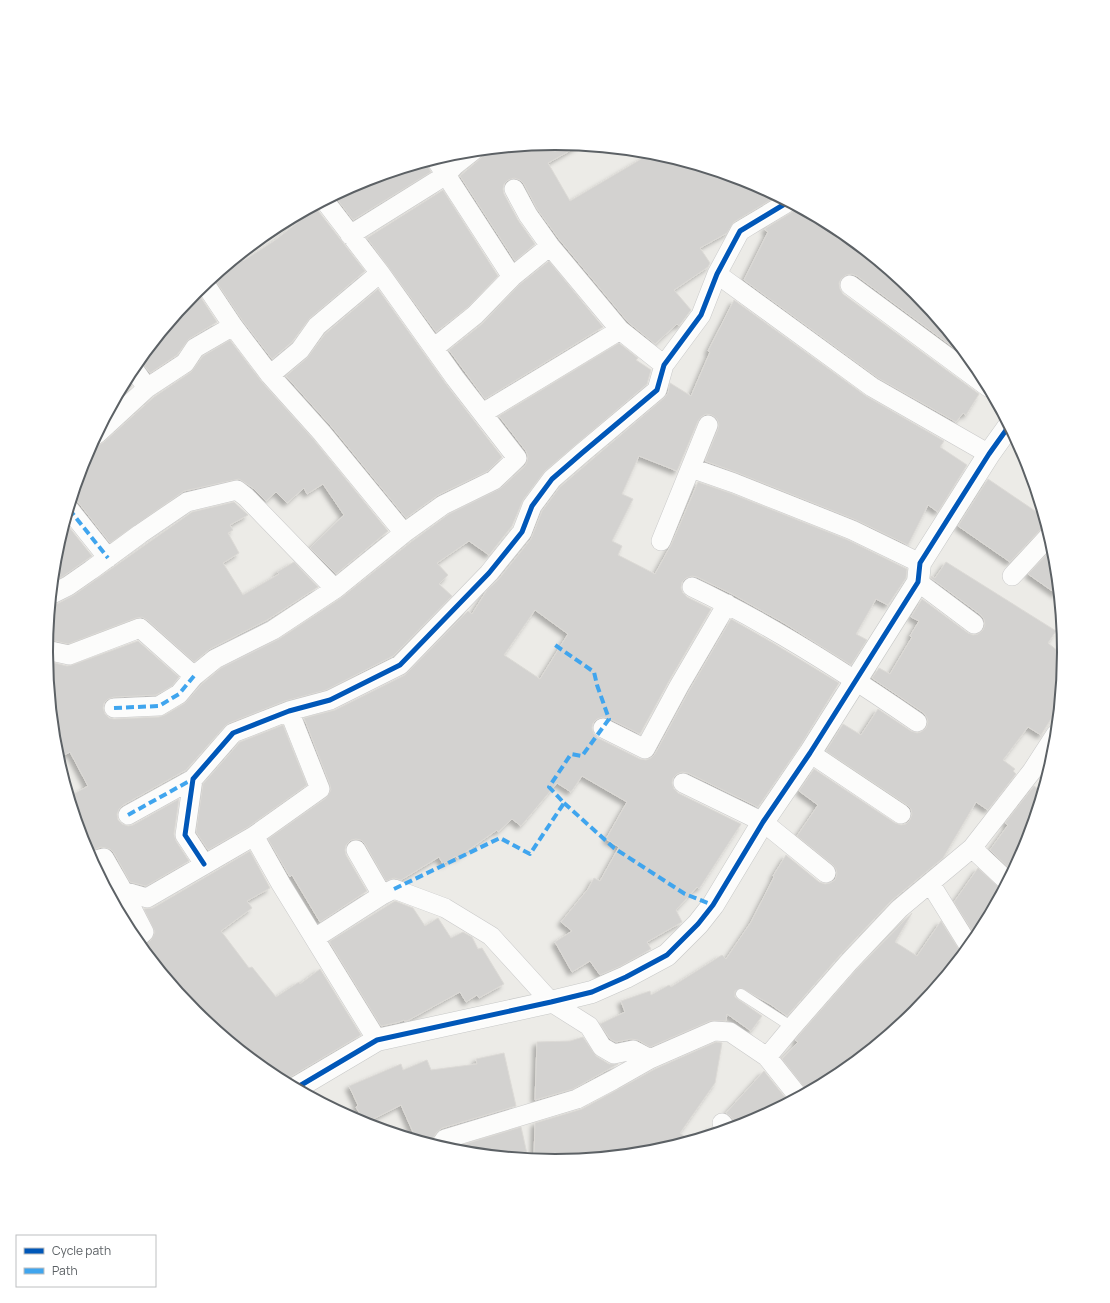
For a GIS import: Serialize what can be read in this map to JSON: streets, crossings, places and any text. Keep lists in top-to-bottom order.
{
  "legend": ["Cycle path", "Path"]
}
